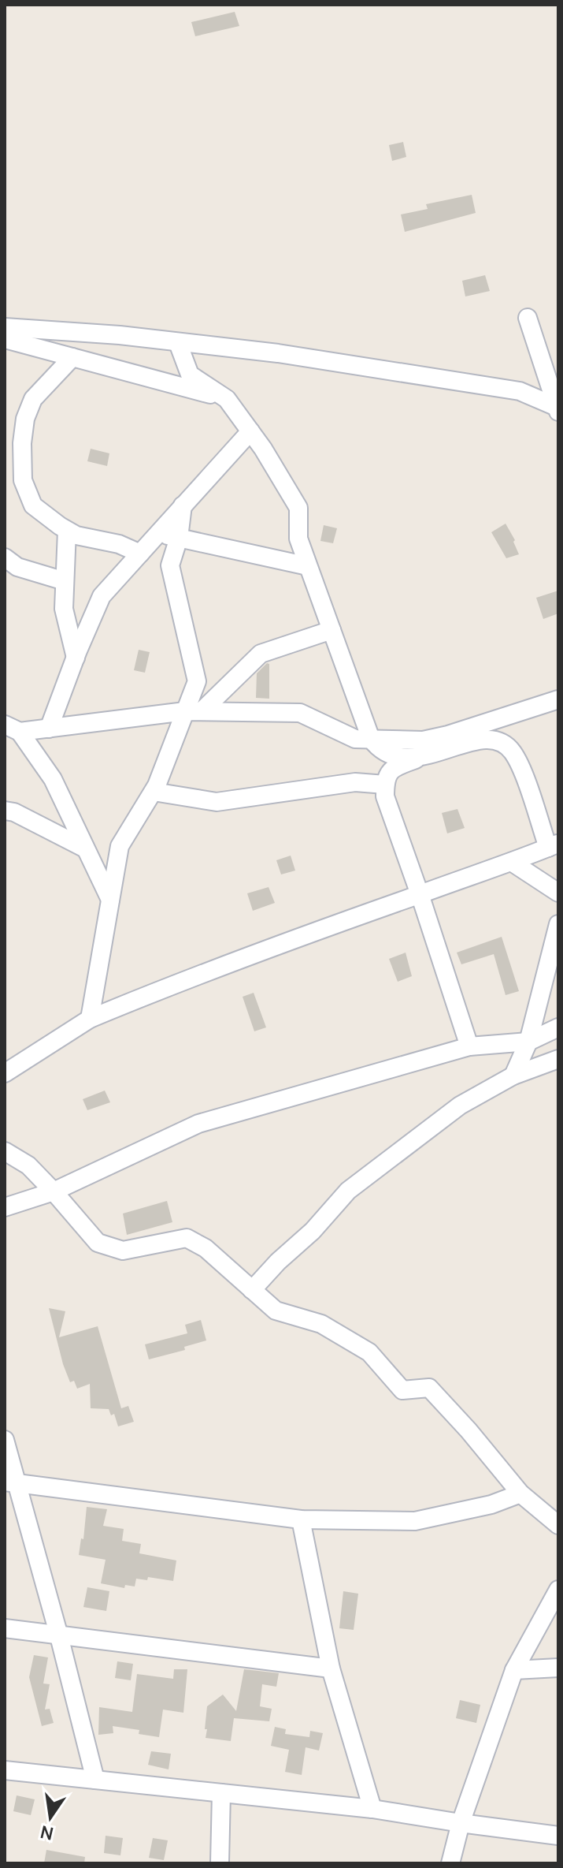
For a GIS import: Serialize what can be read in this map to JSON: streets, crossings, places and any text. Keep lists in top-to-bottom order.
{
  "north": "bottom"
}
